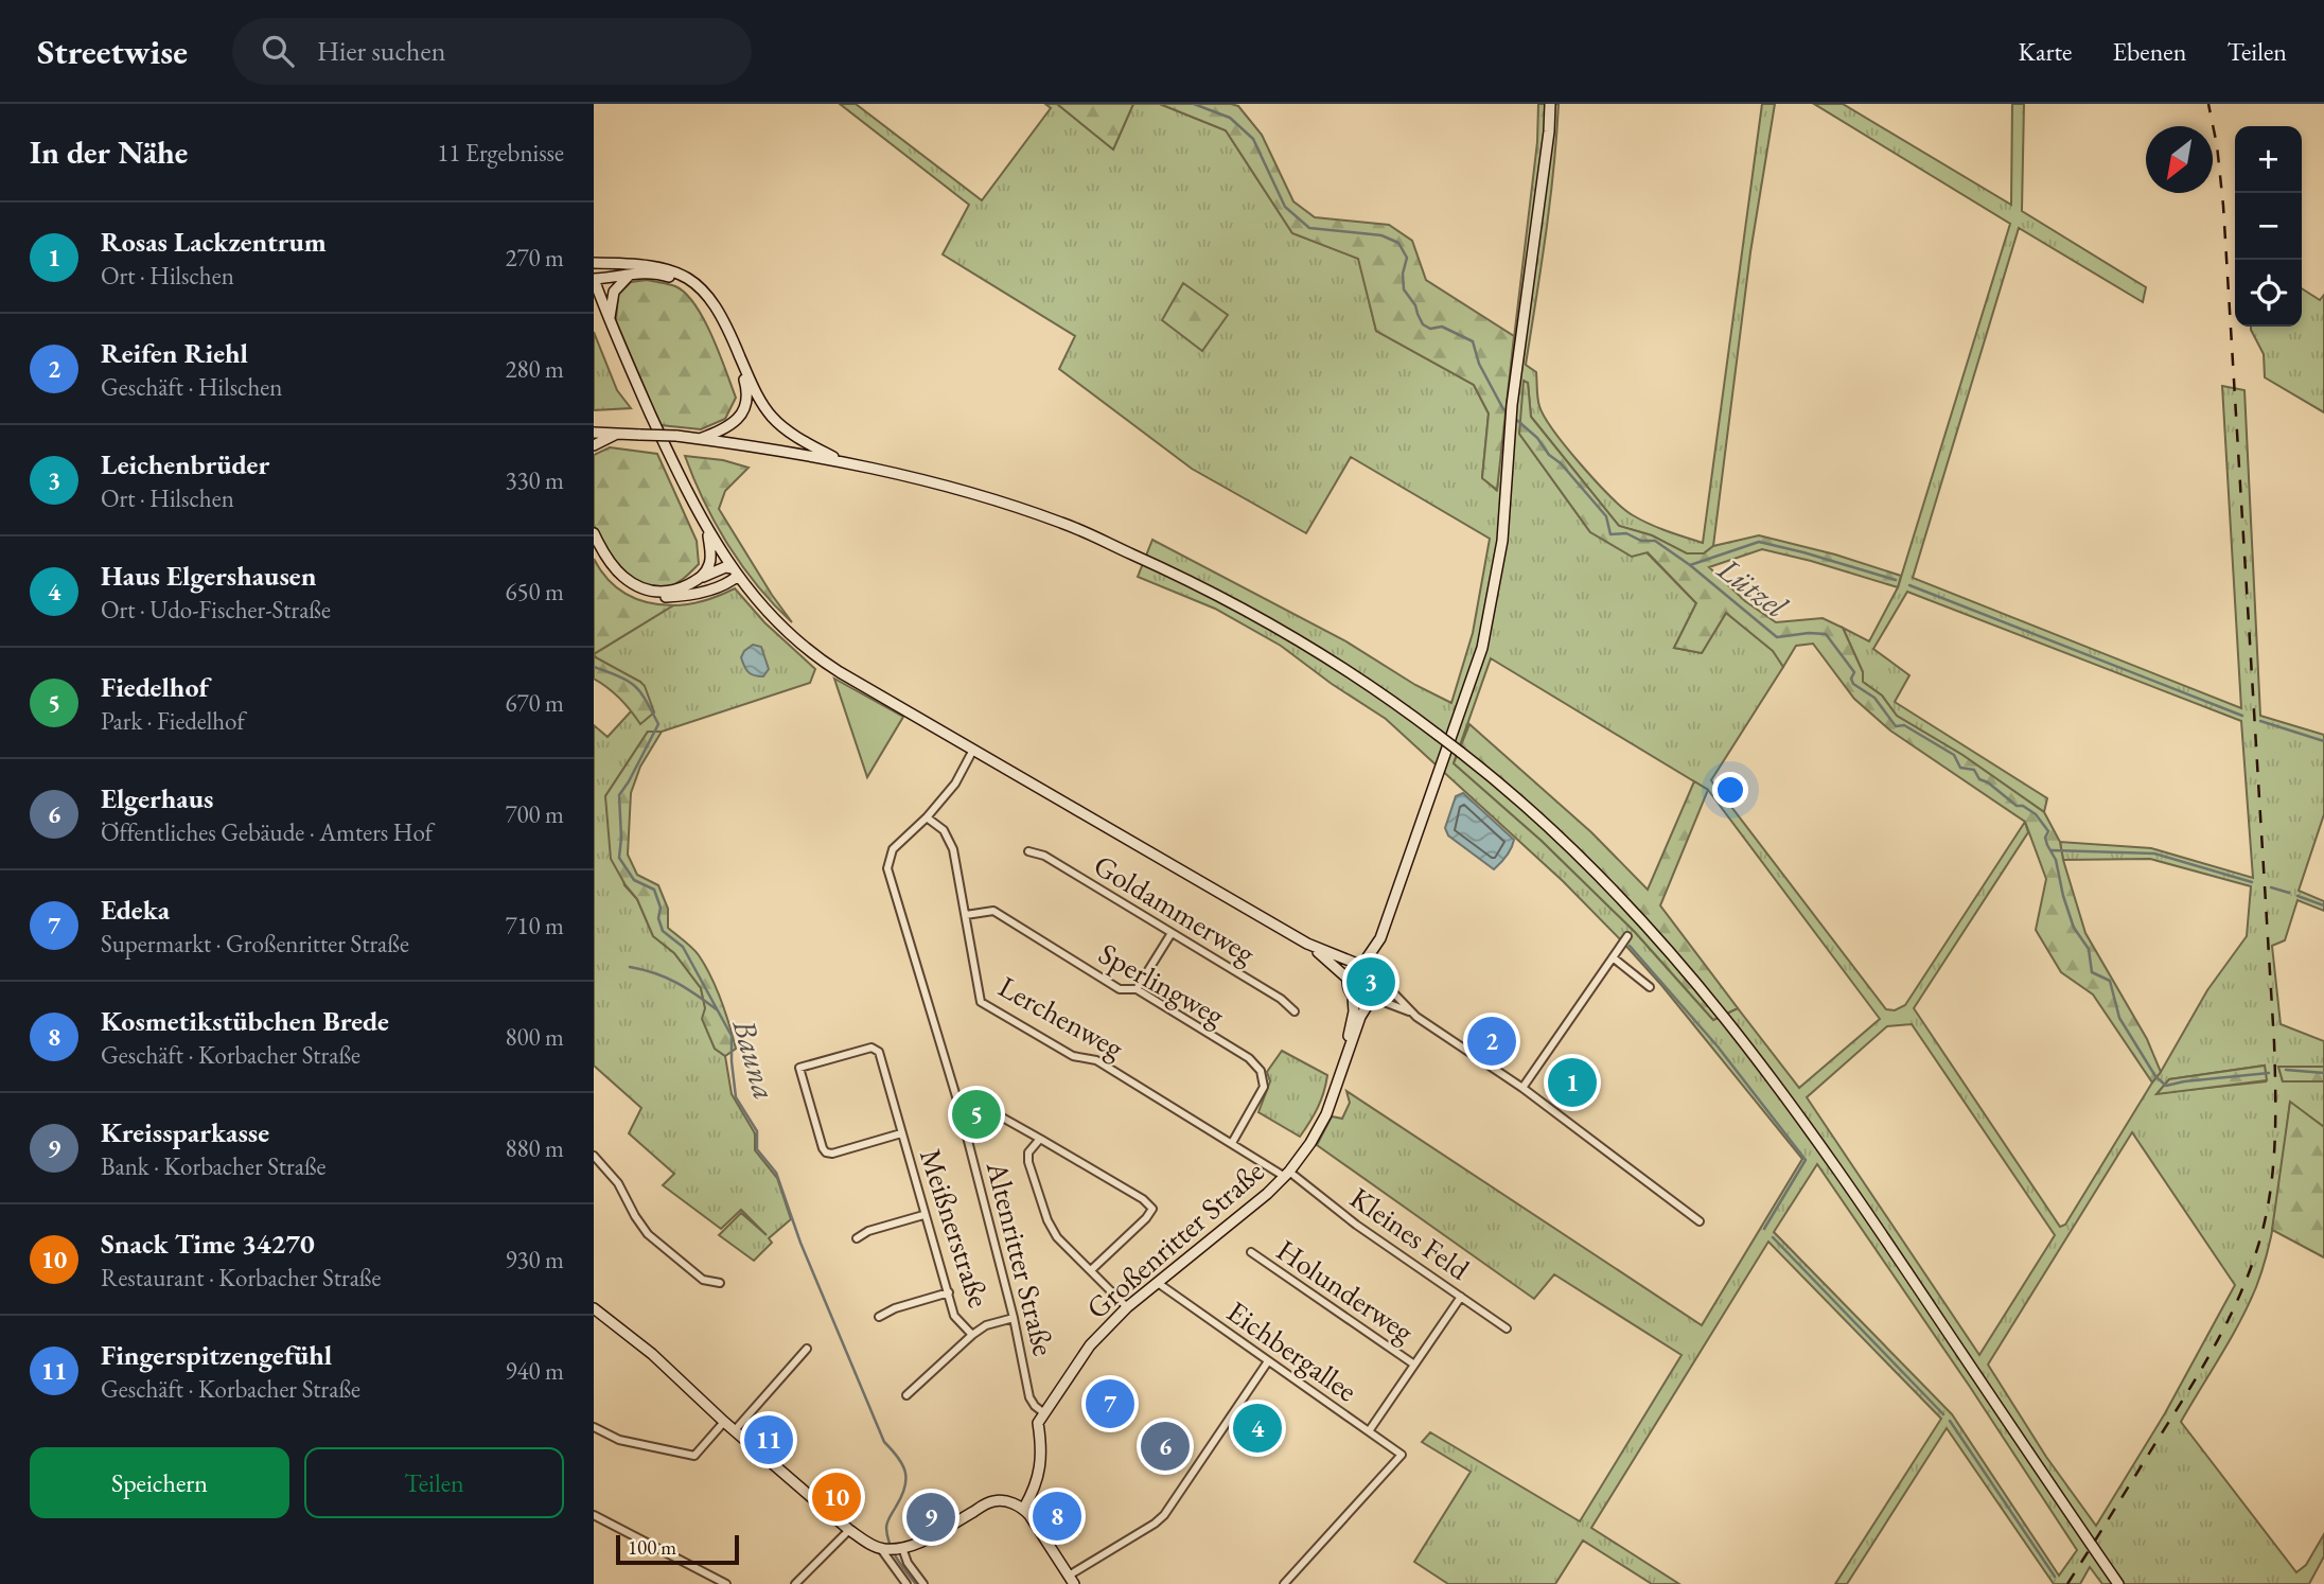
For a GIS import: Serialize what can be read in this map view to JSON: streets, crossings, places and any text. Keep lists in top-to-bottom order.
{
  "streets": {
    "main road": ["Großenritter Straße"],
    "street": [
      "Goldammerweg",
      "Sperlingweg",
      "Lerchenweg",
      "Meißnerstraße",
      "Kleines Feld",
      "Altenritter Straße",
      "Holunderweg",
      "Eichbergallee"
    ]
  },
  "crossings": [
    ["Sperlingweg", "Lerchenweg"],
    ["Lerchenweg", "Kleines Feld"],
    ["Lerchenweg", "Großenritter Straße"],
    ["Lerchenweg", "Altenritter Straße"],
    ["Meißnerstraße", "Altenritter Straße"],
    ["Kleines Feld", "Großenritter Straße"],
    ["Großenritter Straße", "Altenritter Straße"],
    ["Großenritter Straße", "Eichbergallee"]
  ],
  "water": ["Lützel", "Bauna"],
  "scale_bar": "100 m",
  "north": "bottom left",
  "page": {
    "header": "Streetwise",
    "search": "Hier suchen",
    "nav": ["Karte", "Ebenen", "Teilen"],
    "heading": ["In der Nähe", "11 Ergebnisse"],
    "map_buttons": ["+", "−"],
    "list": [
      {
        "mark": "1",
        "name": "Rosas Lackzentrum",
        "note": "Ort · Hilschen",
        "value": "270 m"
      },
      {
        "mark": "2",
        "name": "Reifen Riehl",
        "note": "Geschäft · Hilschen",
        "value": "280 m"
      },
      {
        "mark": "3",
        "name": "Leichenbrüder",
        "note": "Ort · Hilschen",
        "value": "330 m"
      },
      {
        "mark": "4",
        "name": "Haus Elgershausen",
        "note": "Ort · Udo-Fischer-Straße",
        "value": "650 m"
      },
      {
        "mark": "5",
        "name": "Fiedelhof",
        "note": "Park · Fiedelhof",
        "value": "670 m"
      },
      {
        "mark": "6",
        "name": "Elgerhaus",
        "note": "Öffentliches Gebäude · Amters Hof",
        "value": "700 m"
      },
      {
        "mark": "7",
        "name": "Edeka",
        "note": "Supermarkt · Großenritter Straße",
        "value": "710 m"
      },
      {
        "mark": "8",
        "name": "Kosmetikstübchen Brede",
        "note": "Geschäft · Korbacher Straße",
        "value": "800 m"
      },
      {
        "mark": "9",
        "name": "Kreissparkasse",
        "note": "Bank · Korbacher Straße",
        "value": "880 m"
      },
      {
        "mark": "10",
        "name": "Snack Time 34270",
        "note": "Restaurant · Korbacher Straße",
        "value": "930 m"
      },
      {
        "mark": "11",
        "name": "Fingerspitzengefühl",
        "note": "Geschäft · Korbacher Straße",
        "value": "940 m"
      }
    ],
    "pins": [
      "3",
      "2",
      "1",
      "5",
      "7",
      "4",
      "11",
      "6",
      "10",
      "8",
      "9"
    ],
    "buttons": ["Speichern", "Teilen"],
    "scale": "100 m"
  }
}
